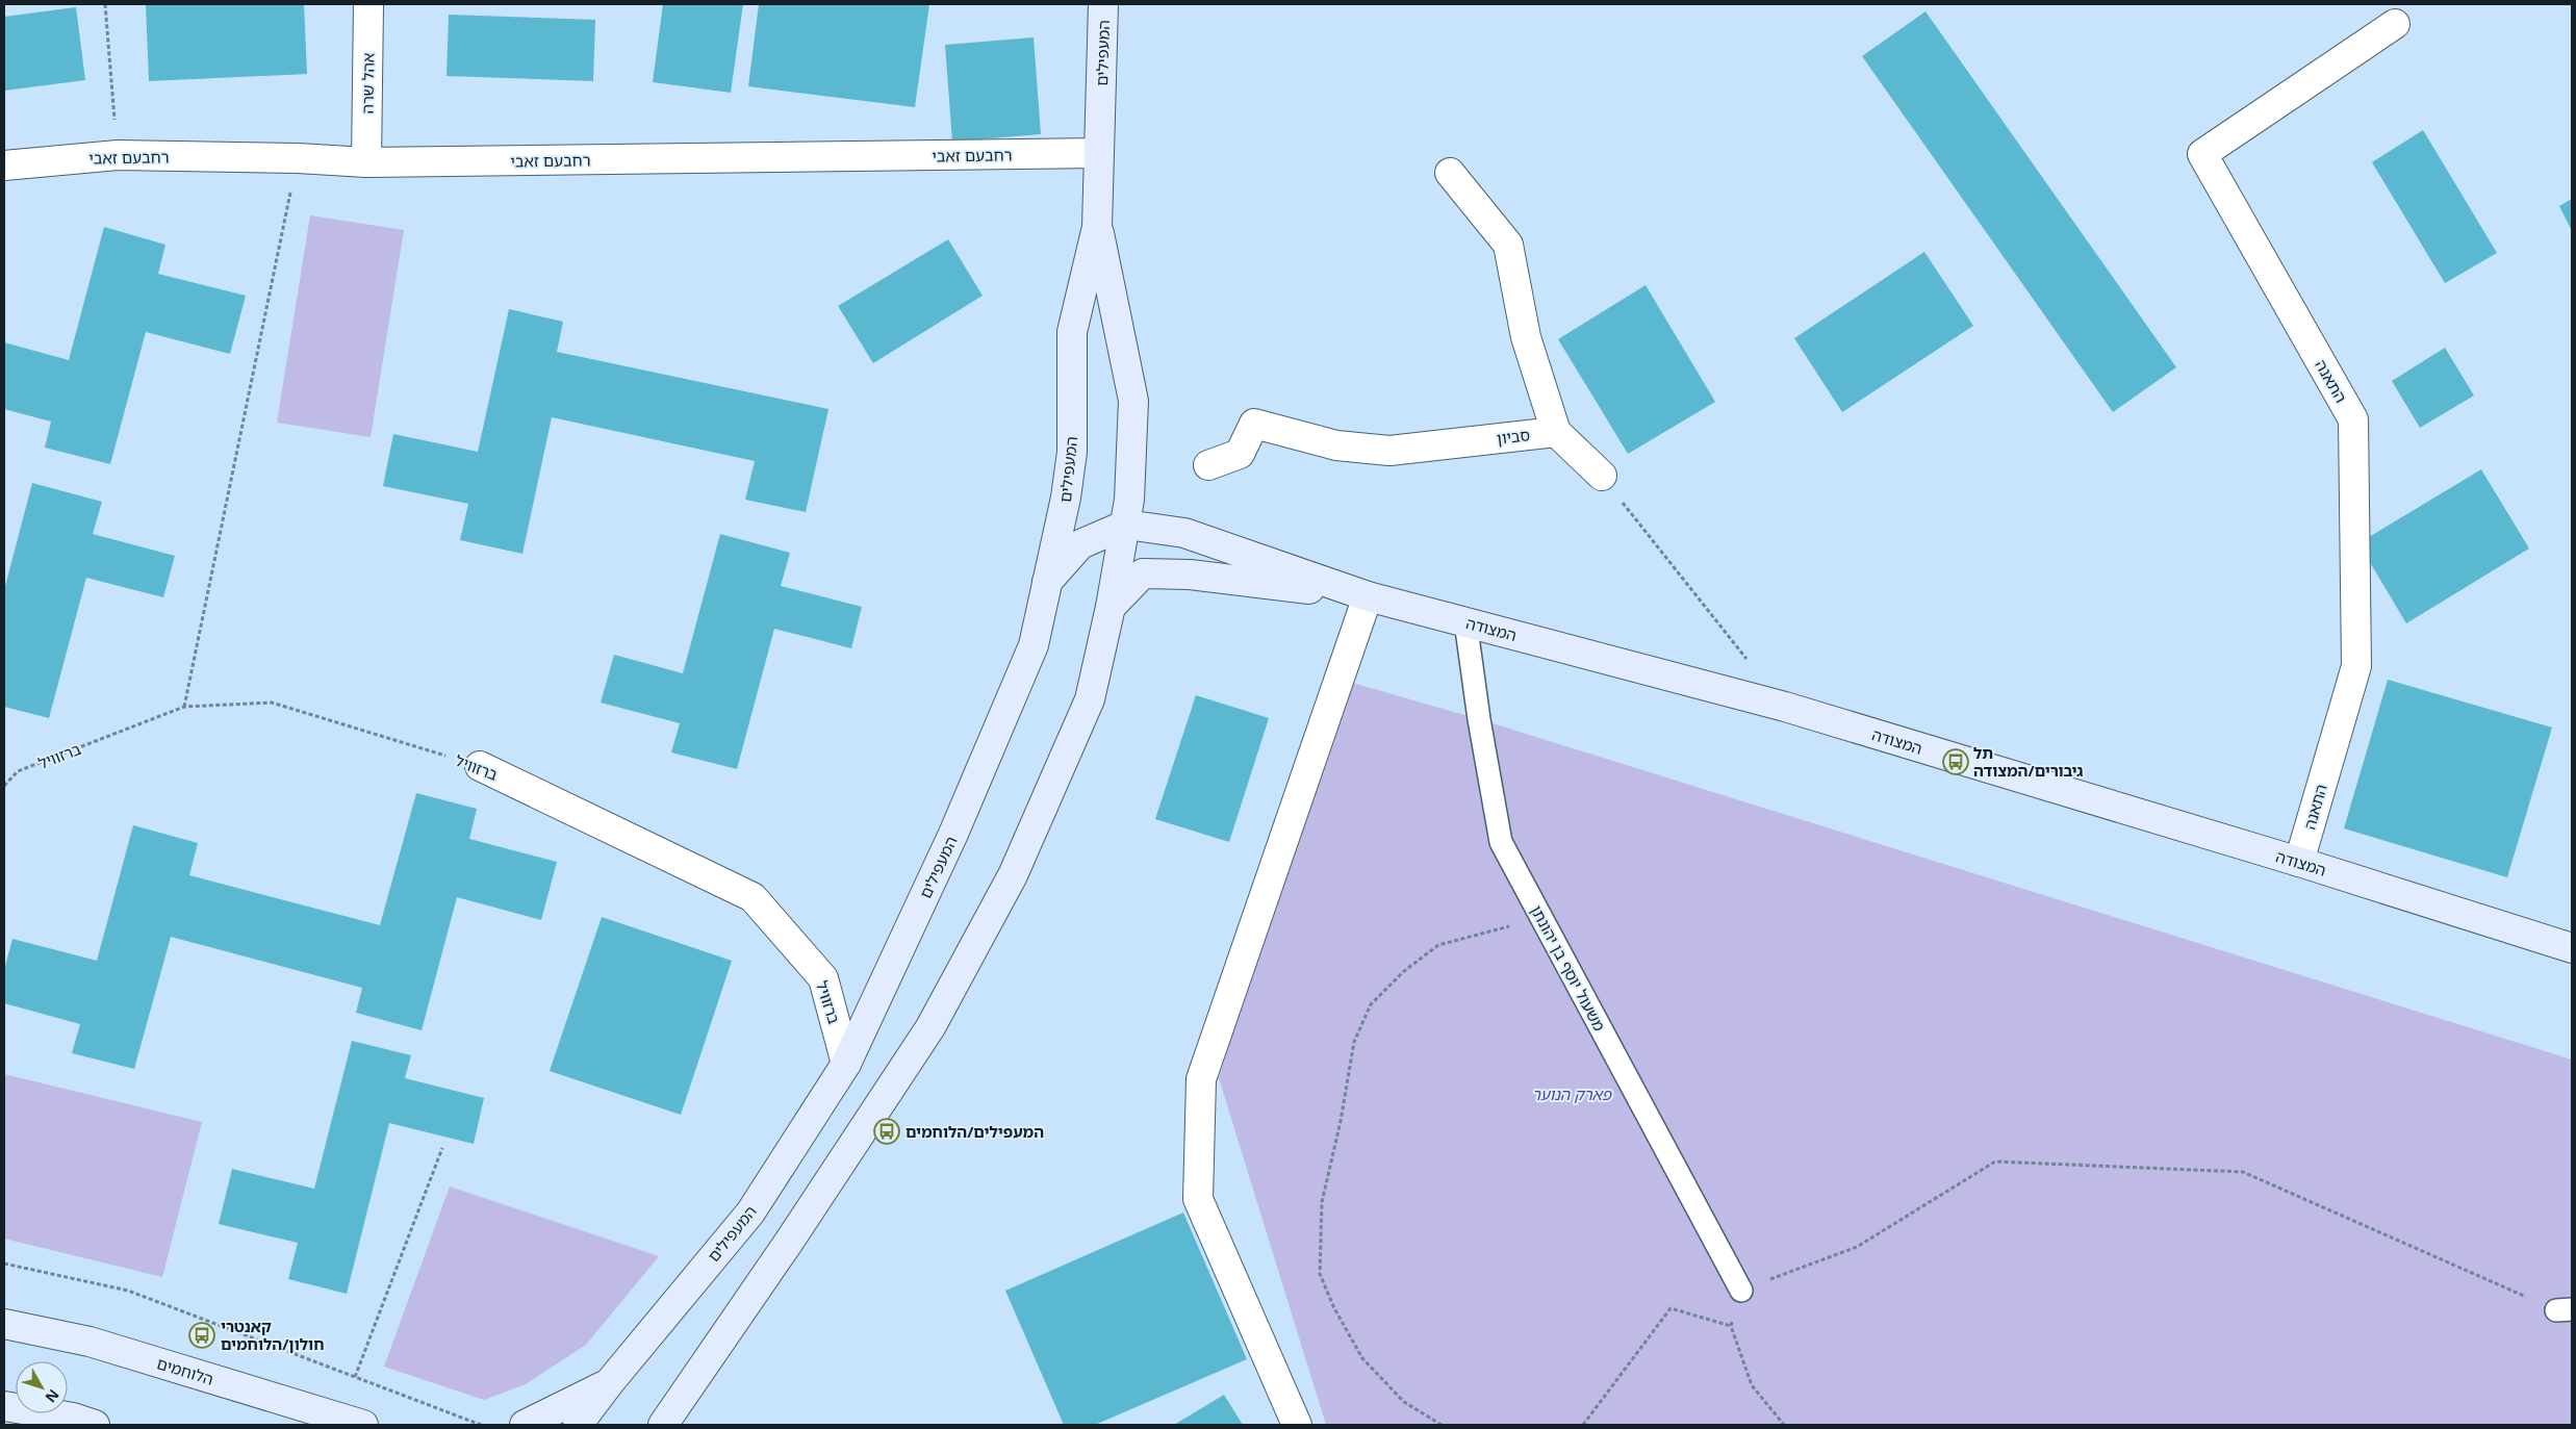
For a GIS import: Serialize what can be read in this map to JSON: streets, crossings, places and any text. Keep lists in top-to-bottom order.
{
  "streets": {
    "street": [
      "המעפילים",
      "אהל שרה",
      "רחבעם זאבי",
      "התאנה",
      "סביון",
      "המצודה",
      "ברזוויל",
      "הלוחמים"
    ],
    "lane": ["משעול יוסף בן יהונתן"]
  },
  "crossings": [
    ["המעפילים", "רחבעם זאבי"],
    ["המעפילים", "המצודה"],
    ["המעפילים", "ברזוויל"],
    ["אהל שרה", "רחבעם זאבי"],
    ["התאנה", "המצודה"],
    ["המצודה", "משעול יוסף בן יהונתן"]
  ],
  "parks": ["פארק הנוער"],
  "places": {
    "bus stop": ["תל גיבורים/המצודה", "המעפילים/הלוחמים", "קאנטרי חולון/הלוחמים"]
  },
  "north": "bottom right"
}
